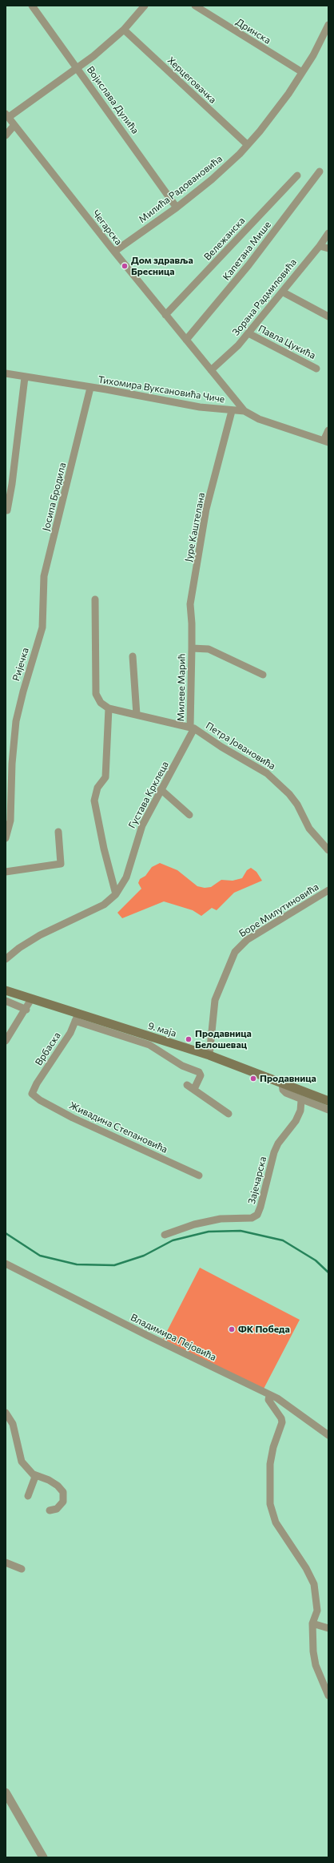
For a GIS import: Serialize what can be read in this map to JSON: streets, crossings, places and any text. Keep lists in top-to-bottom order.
{
  "streets": {
    "main road": ["9. маја"],
    "street": [
      "Дринска",
      "Херцеговачка",
      "Војислава Дулића",
      "Милића Радовановића",
      "Чегарска",
      "Вележанска",
      "Капетана Мише",
      "Зорана Радмиловића",
      "Павла Цукића",
      "Тихомира Вуксановића Чиче",
      "Јосипа Бродила",
      "Јуре Каштелана",
      "Ријечка",
      "Милеве Марић",
      "Петра Јовановића",
      "Густава Крклеца",
      "Боре Милутиновића",
      "Врбаска",
      "Живадина Степановића",
      "Зајечарска",
      "Владимира Пејовића"
    ]
  },
  "crossings": [
    ["Дринска", "Милића Радовановића"],
    ["Херцеговачка", "Милића Радовановића"],
    ["Војислава Дулића", "Милића Радовановића"],
    ["Милића Радовановића", "Чегарска"],
    ["Чегарска", "Вележанска"],
    ["Чегарска", "Капетана Мише"],
    ["Чегарска", "Зорана Радмиловића"],
    ["Чегарска", "Тихомира Вуксановића Чиче"],
    ["Зорана Радмиловића", "Павла Цукића"],
    ["Тихомира Вуксановића Чиче", "Јосипа Бродила"],
    ["Тихомира Вуксановића Чиче", "Јуре Каштелана"],
    ["Јосипа Бродила", "Ријечка"],
    ["Јуре Каштелана", "Милеве Марић"],
    ["Милеве Марић", "Петра Јовановића"],
    ["Милеве Марић", "Густава Крклеца"],
    ["Петра Јовановића", "Густава Крклеца"],
    ["Боре Милутиновића", "9. маја"],
    ["9. маја", "Врбаска"],
    ["Врбаска", "Живадина Степановића"]
  ],
  "places": [
    "Дом здравља Бресница",
    "Продавница Белошевац",
    "Продавница",
    "ФК Победа"
  ]
}
